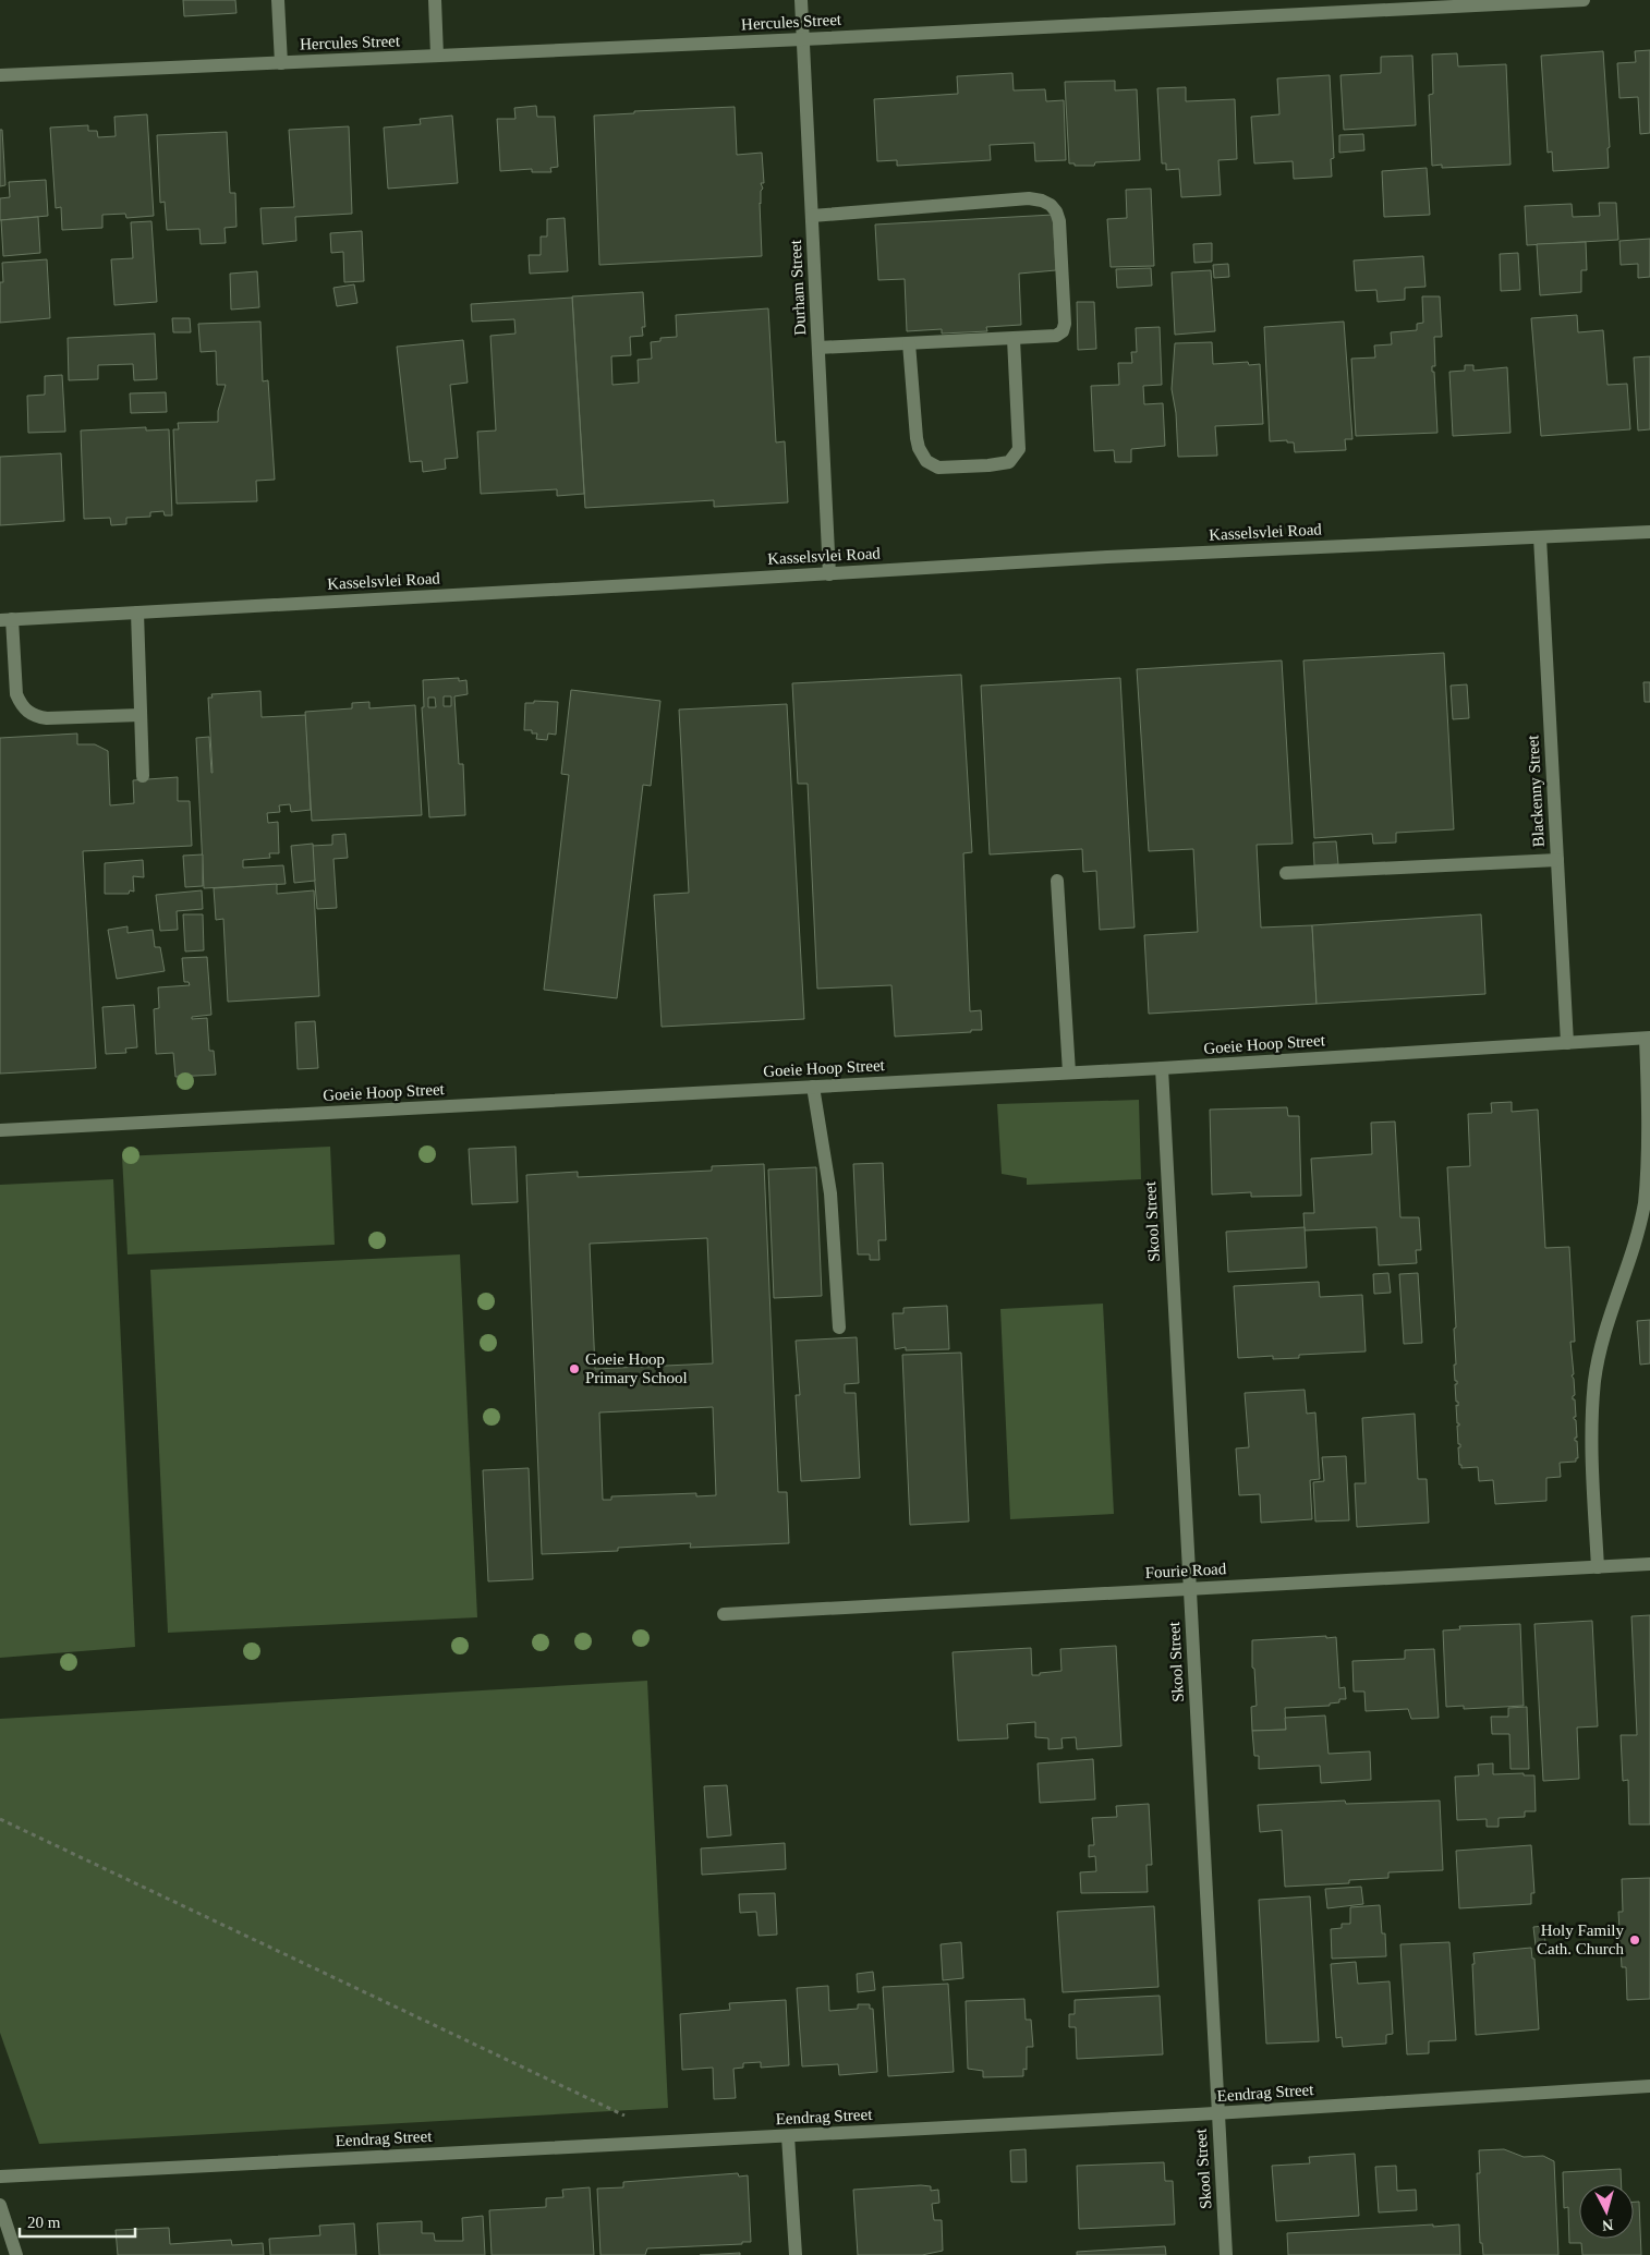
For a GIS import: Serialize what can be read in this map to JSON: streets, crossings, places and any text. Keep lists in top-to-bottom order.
{
  "streets": {
    "street": [
      "Hercules Street",
      "Durham Street",
      "Kasselsvlei Road",
      "Blackenny Street",
      "Goeie Hoop Street",
      "Skool Street",
      "Fourie Road",
      "Eendrag Street"
    ]
  },
  "crossings": [
    ["Hercules Street", "Durham Street"],
    ["Durham Street", "Kasselsvlei Road"],
    ["Kasselsvlei Road", "Blackenny Street"],
    ["Blackenny Street", "Goeie Hoop Street"],
    ["Goeie Hoop Street", "Skool Street"],
    ["Skool Street", "Fourie Road"],
    ["Skool Street", "Eendrag Street"]
  ],
  "places": ["Goeie Hoop Primary School", "Holy Family Cath. Church"],
  "scale_bar": "20 m",
  "north": "bottom"
}
